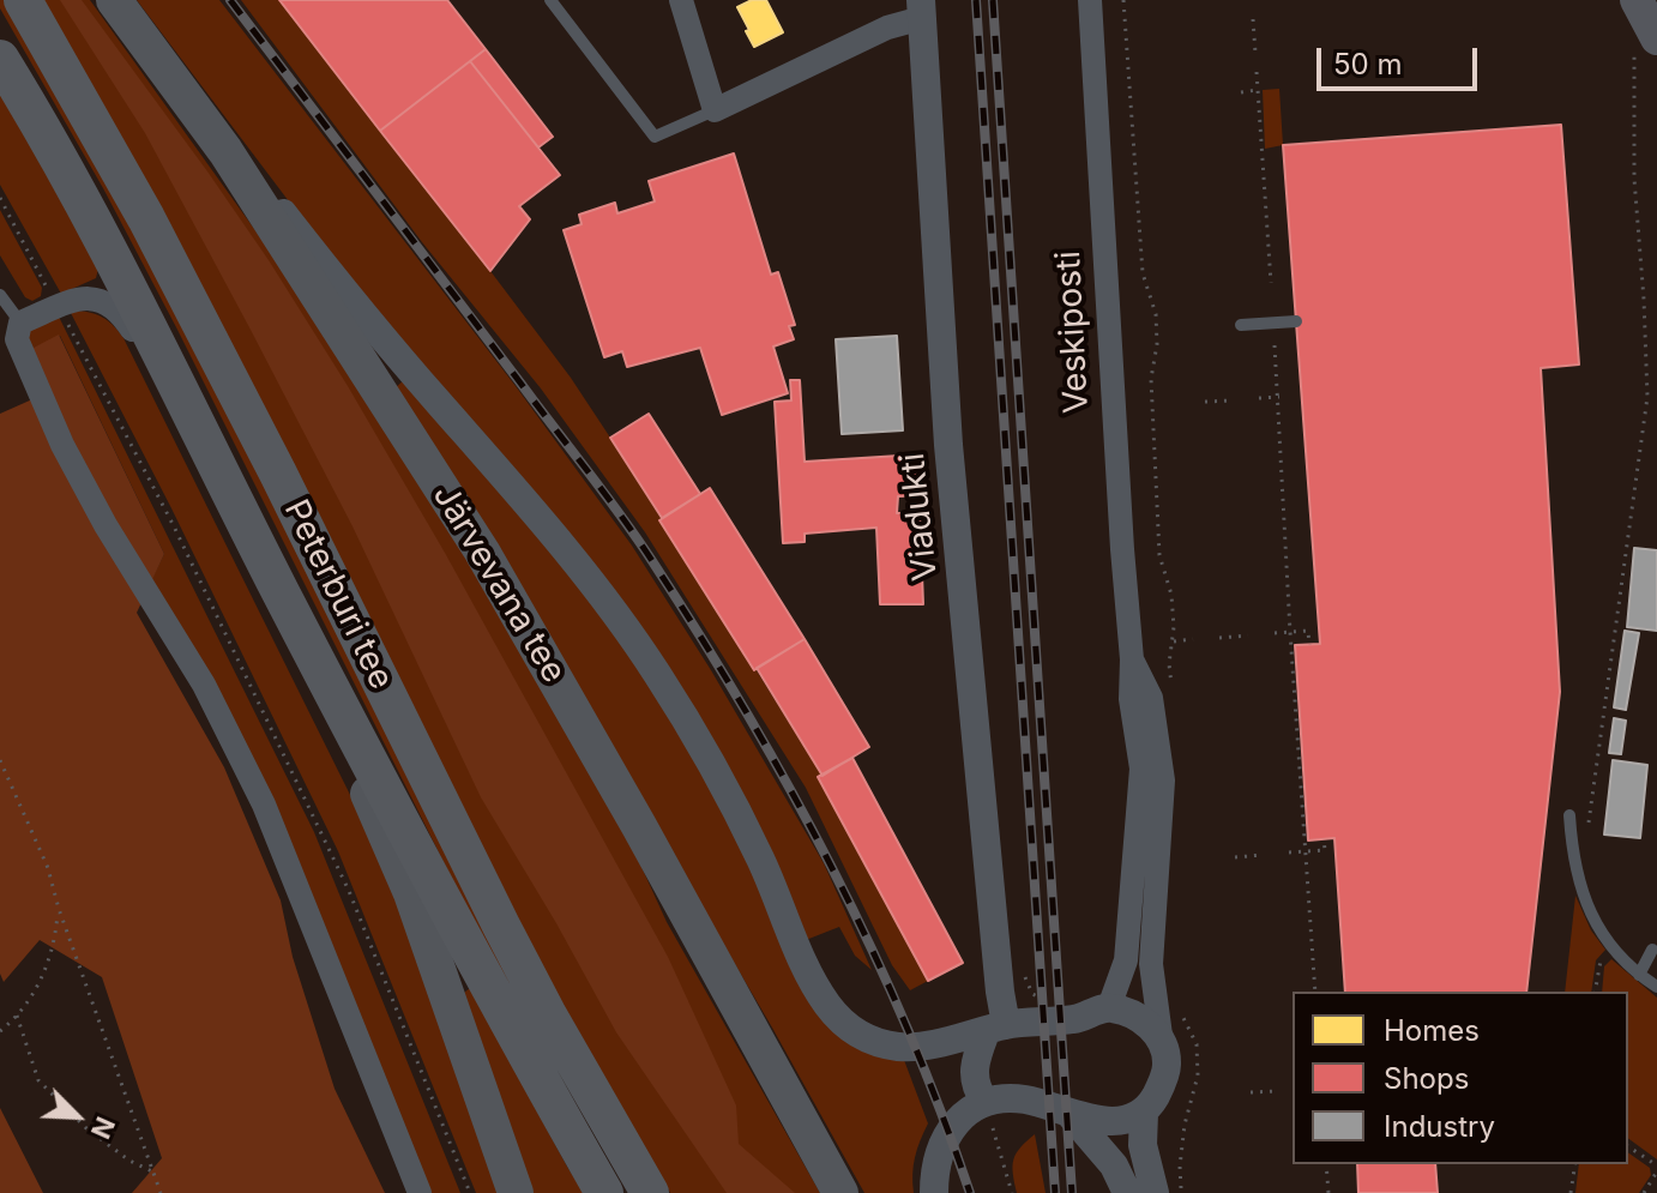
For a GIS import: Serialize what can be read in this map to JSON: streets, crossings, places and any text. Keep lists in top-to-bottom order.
{
  "streets": {
    "highway": ["Peterburi tee"],
    "main road": ["Järvevana tee"],
    "street": ["Veskiposti", "Viadukti"]
  },
  "legend": ["Homes", "Shops", "Industry"],
  "scale_bar": "50 m",
  "north": "bottom right"
}
